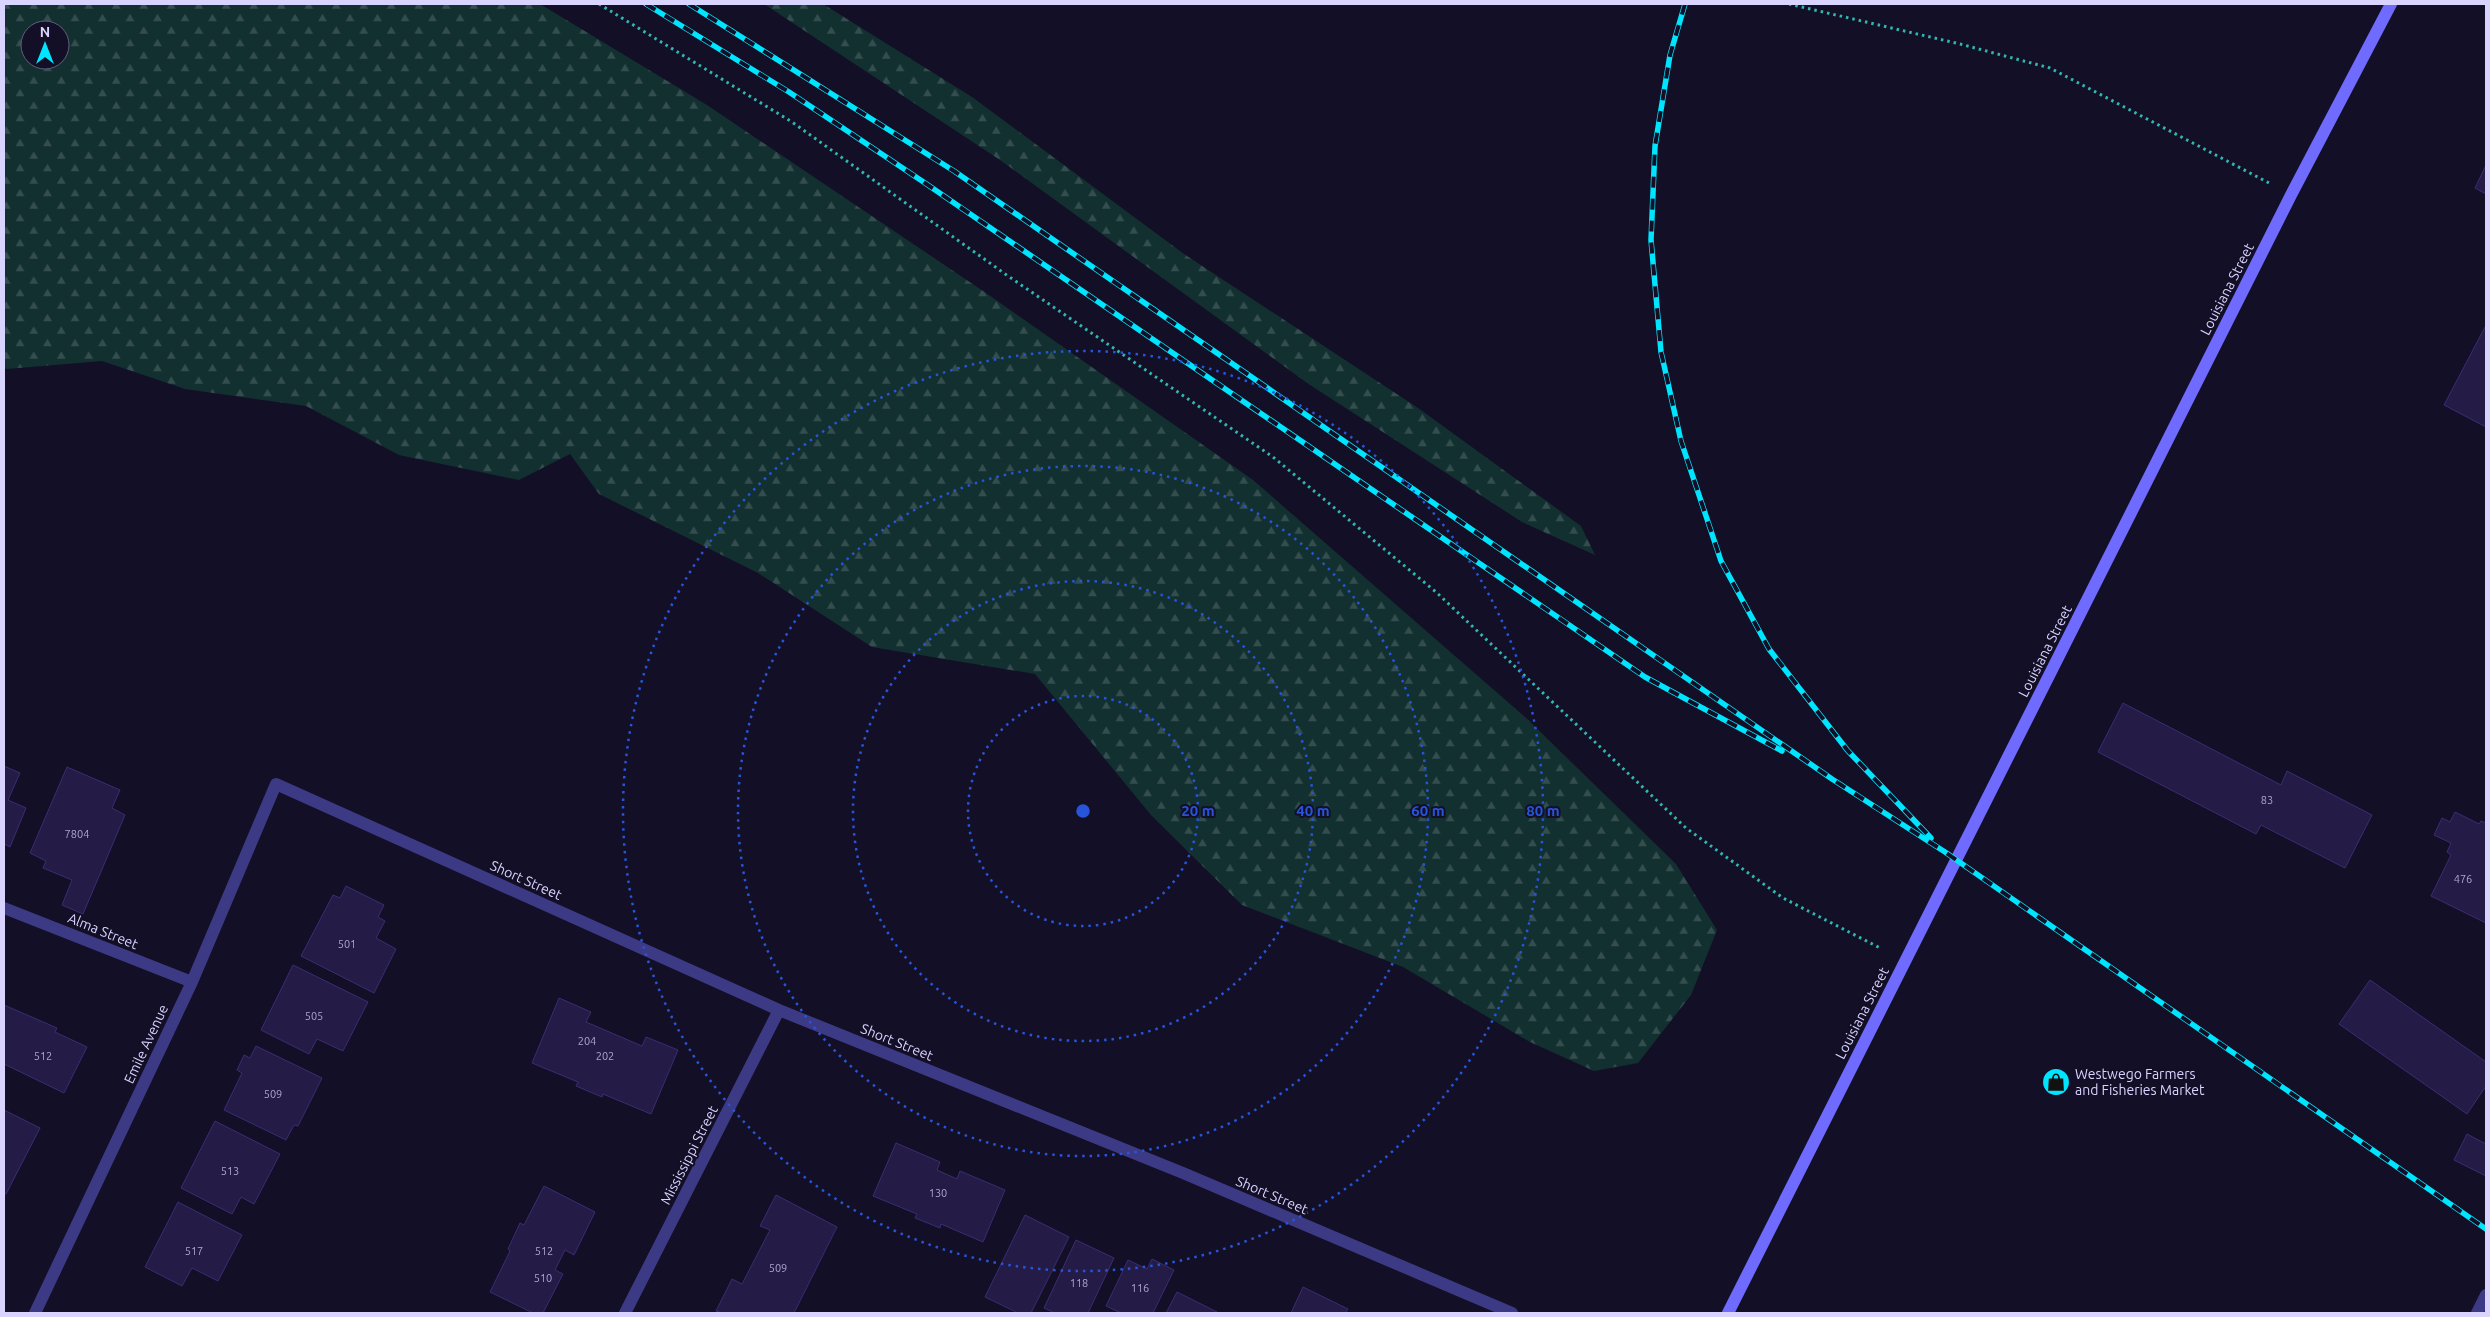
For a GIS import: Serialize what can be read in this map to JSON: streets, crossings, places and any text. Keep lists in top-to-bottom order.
{
  "streets": {
    "main road": ["Louisiana Street"],
    "street": [
      "Short Street",
      "Alma Street",
      "Emile Avenue",
      "Mississippi Street"
    ]
  },
  "crossings": [
    ["Short Street", "Emile Avenue"],
    ["Short Street", "Mississippi Street"],
    ["Alma Street", "Emile Avenue"]
  ],
  "places": {
    "shop": ["Westwego Farmers and Fisheries Market"]
  },
  "house_numbers": [
    "83",
    "7804",
    "476",
    "501",
    "505",
    "204",
    "512",
    "202",
    "509",
    "513",
    "130",
    "517",
    "512",
    "509",
    "510",
    "118",
    "116"
  ],
  "north": "top",
  "rings": [
    "20 m",
    "40 m",
    "60 m",
    "80 m"
  ]
}
